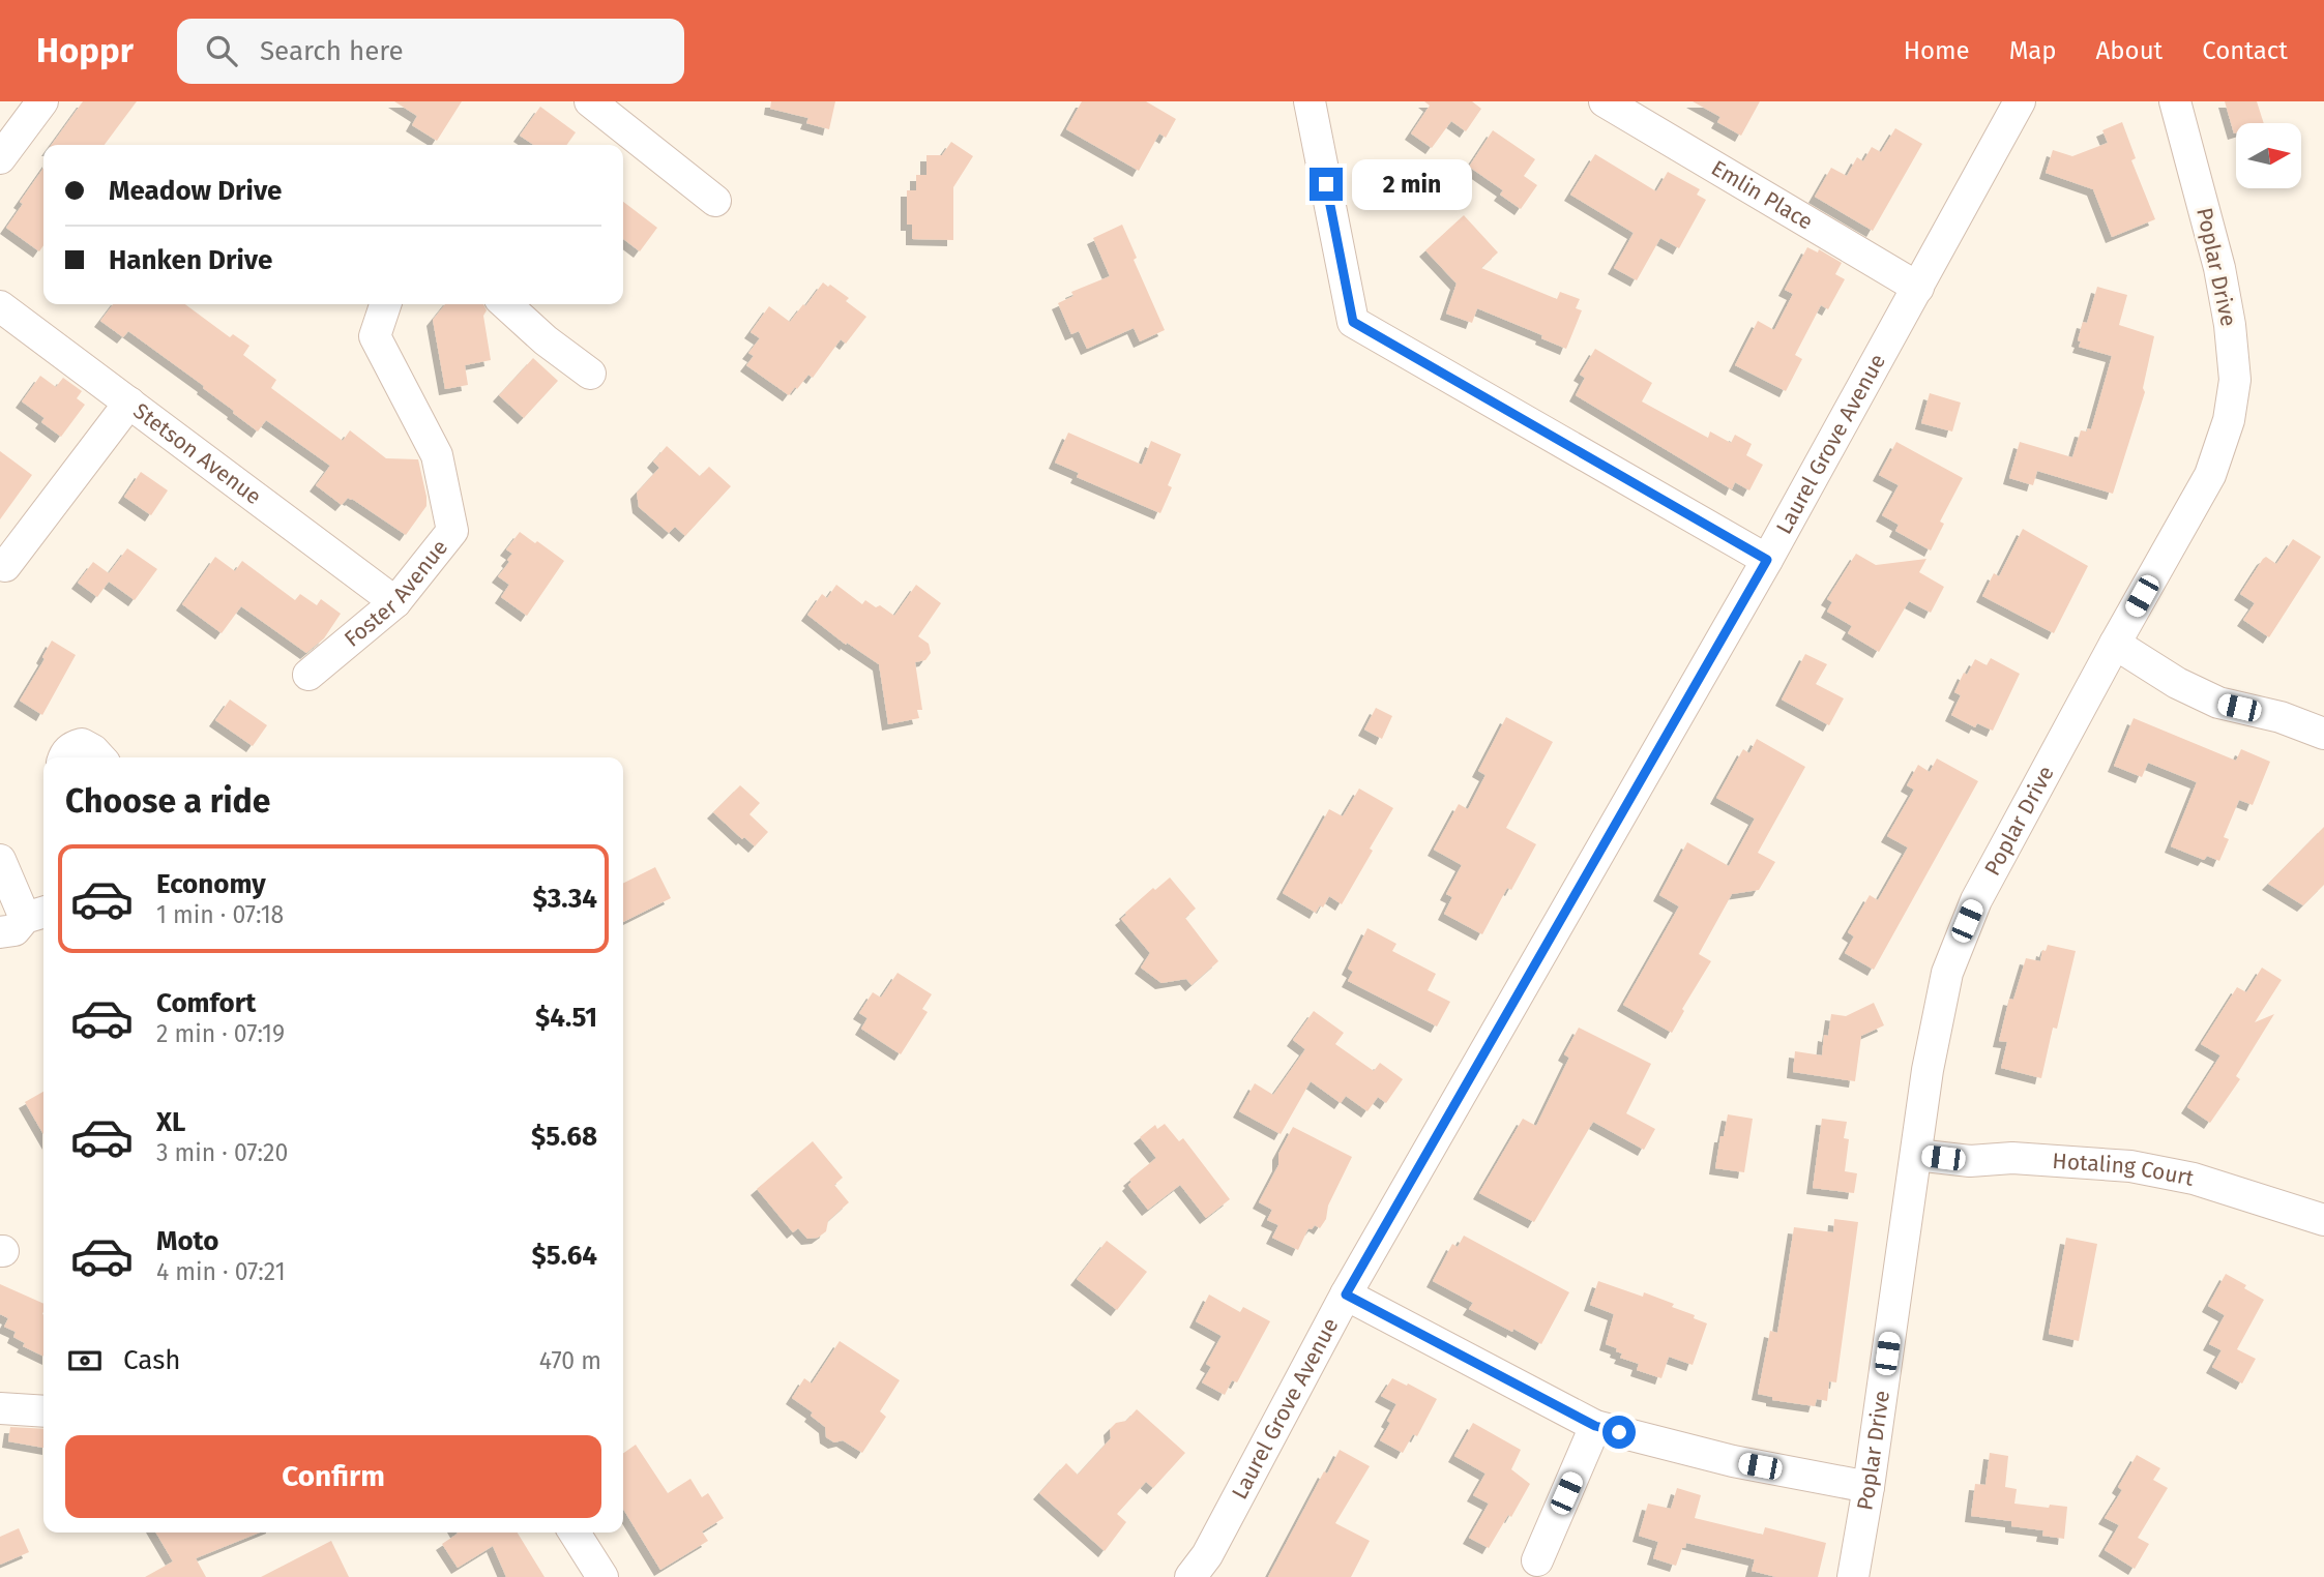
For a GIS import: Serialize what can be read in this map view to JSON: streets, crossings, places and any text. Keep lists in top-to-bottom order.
{
  "streets": {
    "street": [
      "Emlin Place",
      "Poplar Drive",
      "Laurel Grove Avenue",
      "Stetson Avenue",
      "Foster Avenue",
      "Hotaling Court"
    ]
  },
  "crossings": [
    ["Emlin Place", "Laurel Grove Avenue"],
    ["Poplar Drive", "Hotaling Court"],
    ["Stetson Avenue", "Foster Avenue"]
  ],
  "north": "right",
  "page": {
    "header": "Hoppr",
    "search": "Search here",
    "nav": [
      "Home",
      "Map",
      "About",
      "Contact"
    ],
    "banner": ["Meadow Drive", "Hanken Drive"],
    "bubble": "2 min",
    "heading": "Choose a ride",
    "list": [
      {
        "name": "Economy",
        "note": "1 min · 07:18",
        "value": "$3.34"
      },
      {
        "name": "Comfort",
        "note": "2 min · 07:19",
        "value": "$4.51"
      },
      {
        "name": "XL",
        "note": "3 min · 07:20",
        "value": "$5.68"
      },
      {
        "name": "Moto",
        "note": "4 min · 07:21",
        "value": "$5.64"
      }
    ],
    "pay": ["Cash", "470 m"],
    "buttons": "Confirm"
  }
}
